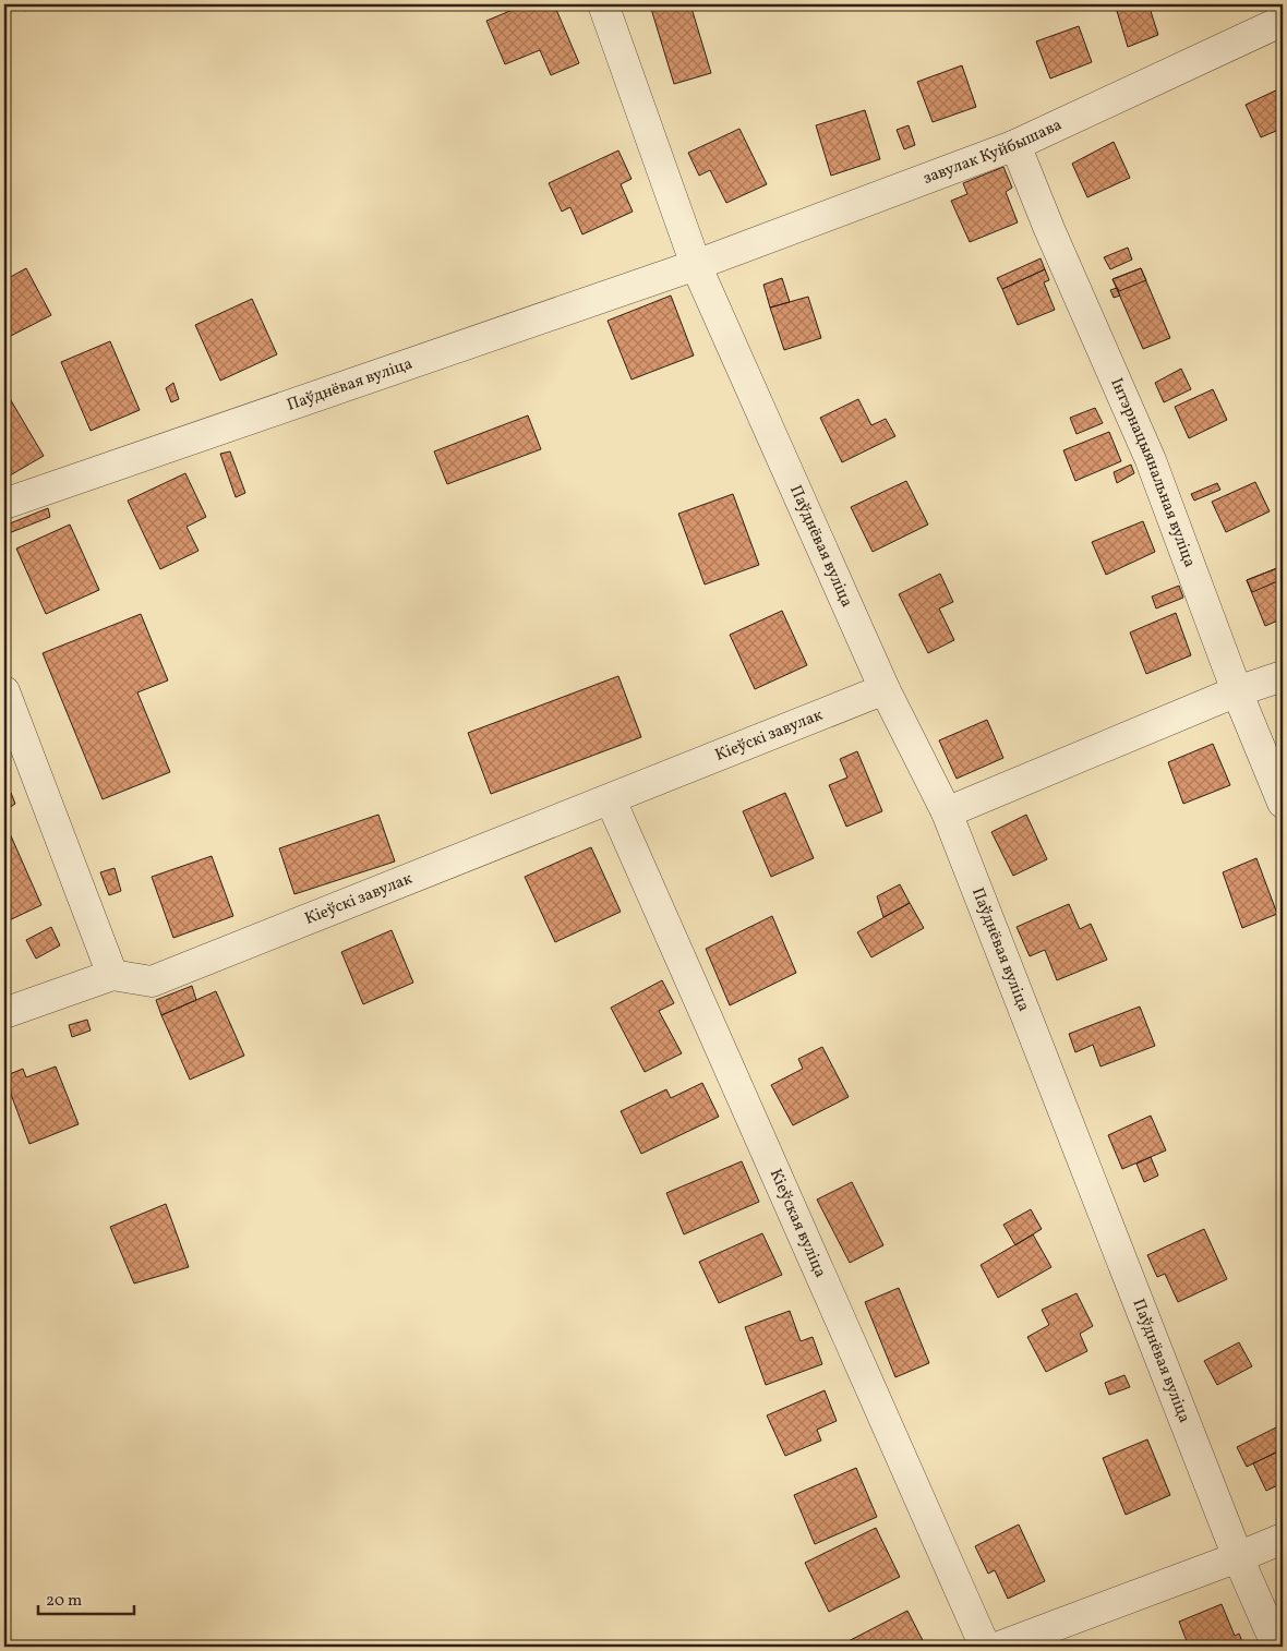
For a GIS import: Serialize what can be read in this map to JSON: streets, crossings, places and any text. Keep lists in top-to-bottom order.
{
  "streets": {
    "street": [
      "завулак Куйбышава",
      "Паўднёвая вуліца",
      "Інтэрнацыянальная вуліца",
      "Кіеўскі завулак",
      "Кіеўская вуліца"
    ]
  },
  "crossings": [
    ["завулак Куйбышава", "Паўднёвая вуліца"],
    ["завулак Куйбышава", "Інтэрнацыянальная вуліца"],
    ["Паўднёвая вуліца", "Кіеўскі завулак"],
    ["Кіеўскі завулак", "Кіеўская вуліца"]
  ],
  "scale_bar": "20 m"
}
